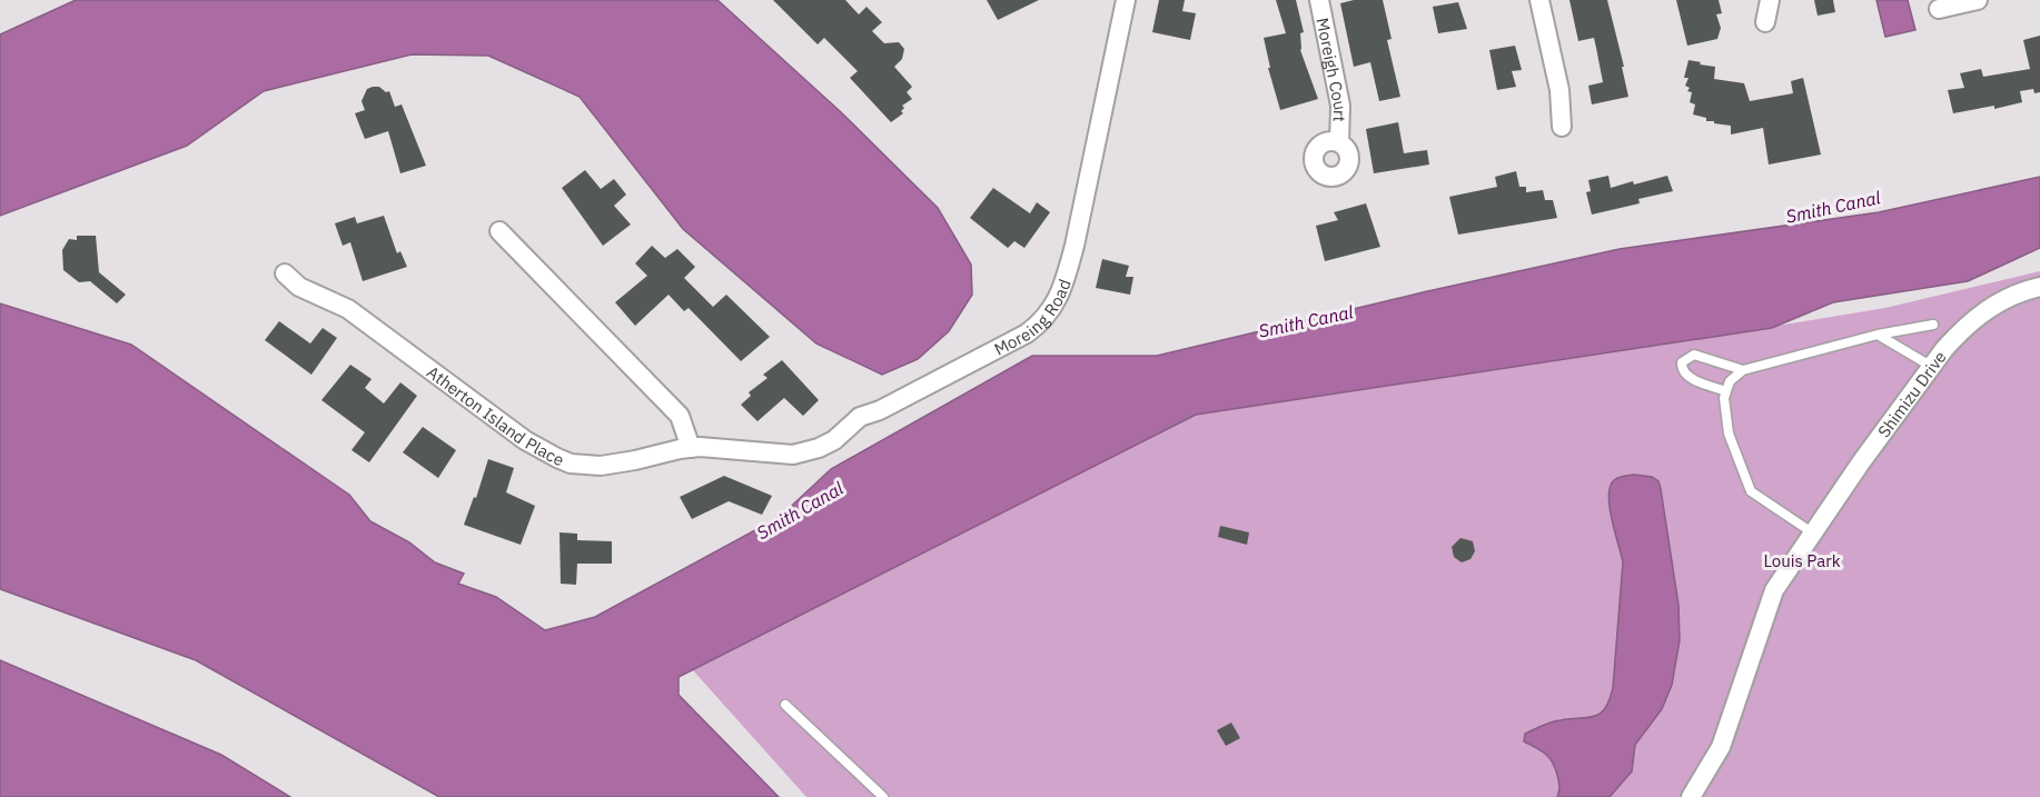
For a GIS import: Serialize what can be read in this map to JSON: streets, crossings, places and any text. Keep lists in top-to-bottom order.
{
  "streets": {
    "street": [
      "Moreigh Court",
      "Moreing Road",
      "Shimizu Drive",
      "Atherton Island Place"
    ]
  },
  "crossings": [
    ["Moreing Road", "Atherton Island Place"]
  ],
  "water": ["Smith Canal"],
  "parks": ["Louis Park"]
}
